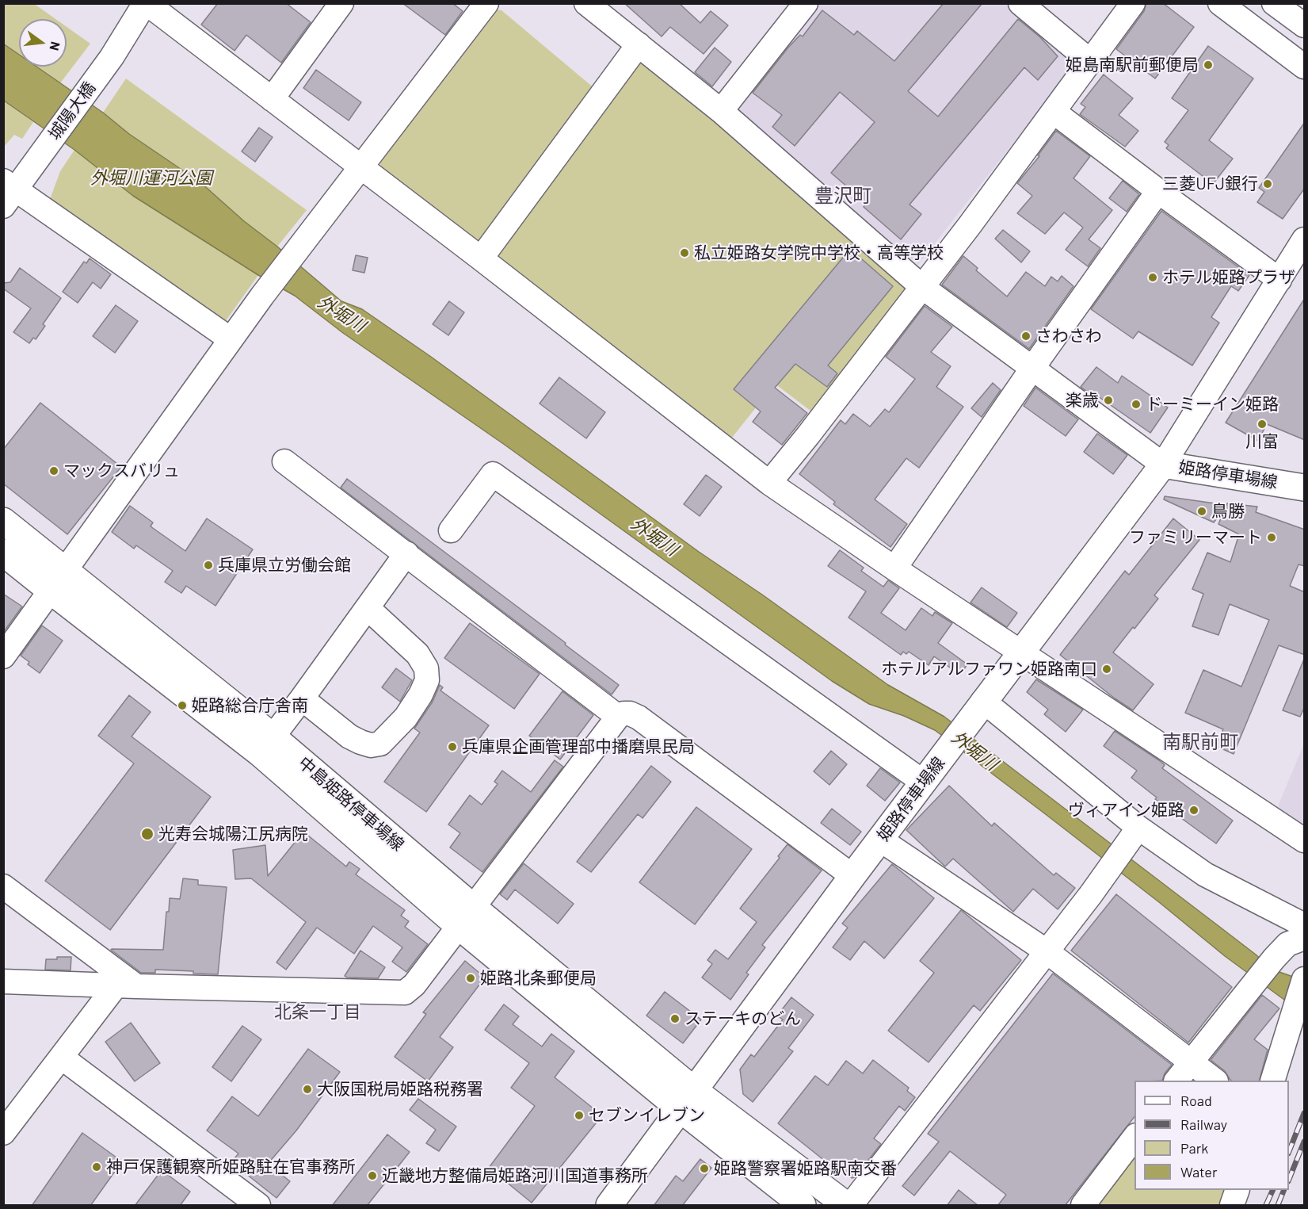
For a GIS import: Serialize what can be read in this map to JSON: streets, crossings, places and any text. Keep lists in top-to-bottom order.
{
  "streets": {
    "main road": ["姫路停車場線", "中島姫路停車場線"],
    "street": ["城陽大橋"]
  },
  "crossings": [
    ["姫路停車場線", "中島姫路停車場線"]
  ],
  "districts": ["豊沢町", "南駅前町", "北条一丁目"],
  "water": ["外堀川運河公園", "外堀川"],
  "places": [
    "姫島南駅前郵便局",
    "三菱UFJ銀行",
    "私立姫路女学院中学校・高等学校",
    "ホテル姫路プラザ",
    "さわさわ",
    "楽歳",
    "ドーミーイン姫路",
    "川富",
    "マックスバリュ",
    "鳥勝",
    "ファミリーマート",
    "兵庫県立労働会館",
    "ホテルアルファワン姫路南口",
    "姫路総合庁舎南",
    "兵庫県企画管理部中播磨県民局",
    "ヴィアイン姫路",
    "光寿会城陽江尻病院",
    "姫路北条郵便局",
    "ステーキのどん",
    "大阪国税局姫路税務署",
    "セブンイレブン",
    "神戸保護観察所姫路駐在官事務所",
    "姫路警察署姫路駅南交番",
    "近畿地方整備局姫路河川国道事務所"
  ],
  "legend": [
    "Road",
    "Railway",
    "Park",
    "Water"
  ],
  "north": "right"
}
